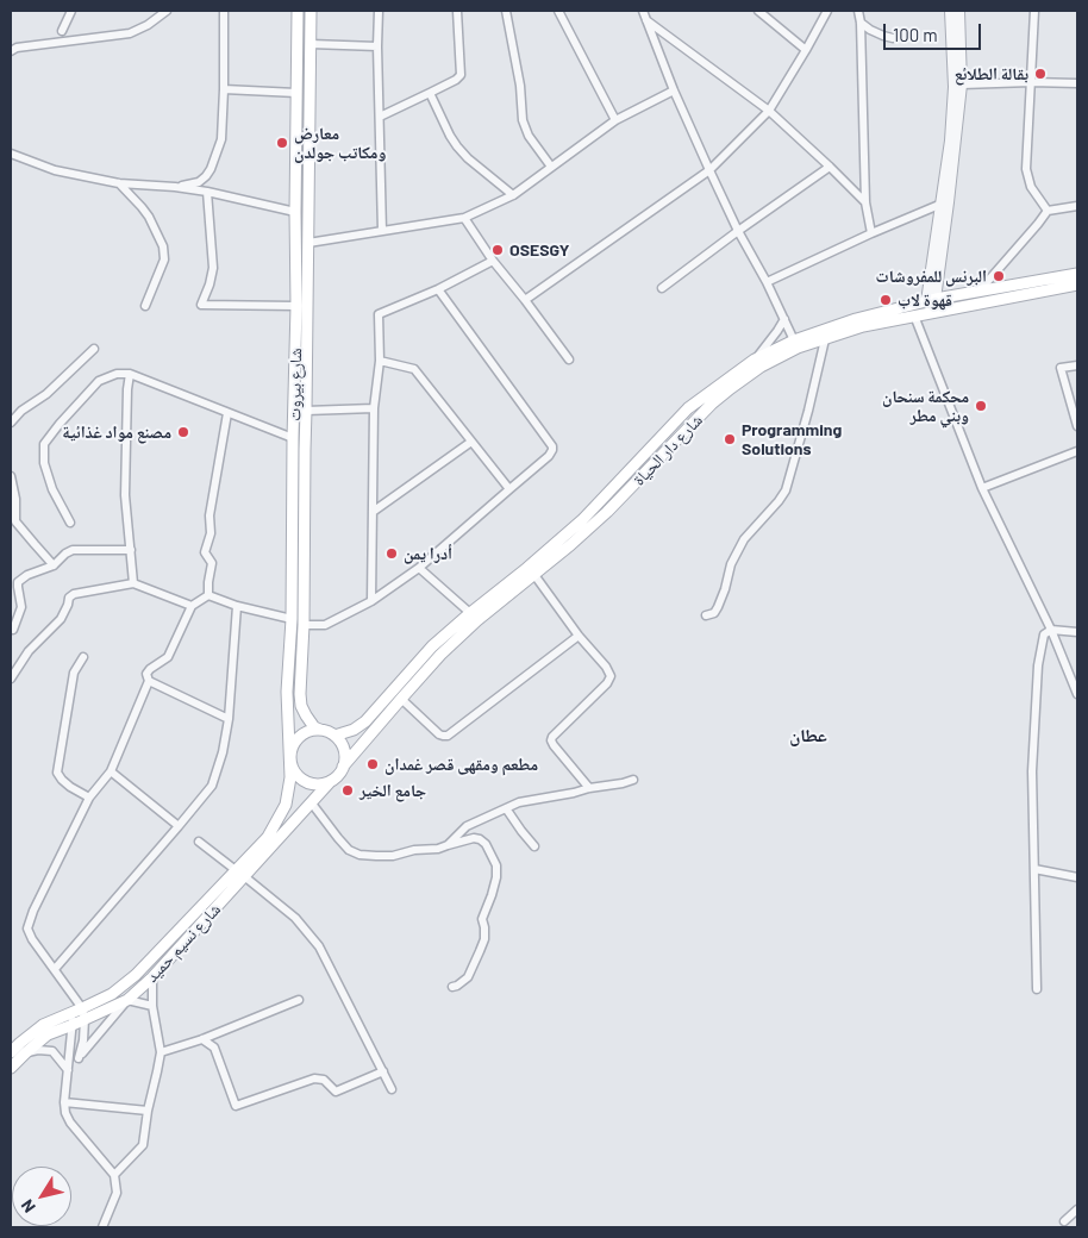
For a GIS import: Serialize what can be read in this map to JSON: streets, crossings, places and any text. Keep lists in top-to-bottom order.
{
  "streets": {
    "main road": ["شارع بيروت", "شارع دار الحياة", "شارع نسيم حميد"]
  },
  "crossings": [
    ["شارع بيروت", "شارع دار الحياة"],
    ["شارع بيروت", "شارع نسيم حميد"],
    ["شارع دار الحياة", "شارع نسيم حميد"]
  ],
  "districts": ["عطان"],
  "places": [
    "بقالة الطلائع",
    "معارض ومكاتب جولدن",
    "OSESGY",
    "البرنس للمفروشات",
    "قهوة لاب",
    "محكمة سنحان وبني مطر",
    "مصنع مواد غذائية",
    "Programming Solutions",
    "أدرا يمن",
    "مطعم ومقهى قصر غمدان",
    "جامع الخير"
  ],
  "scale_bar": "100 m",
  "north": "bottom left"
}
